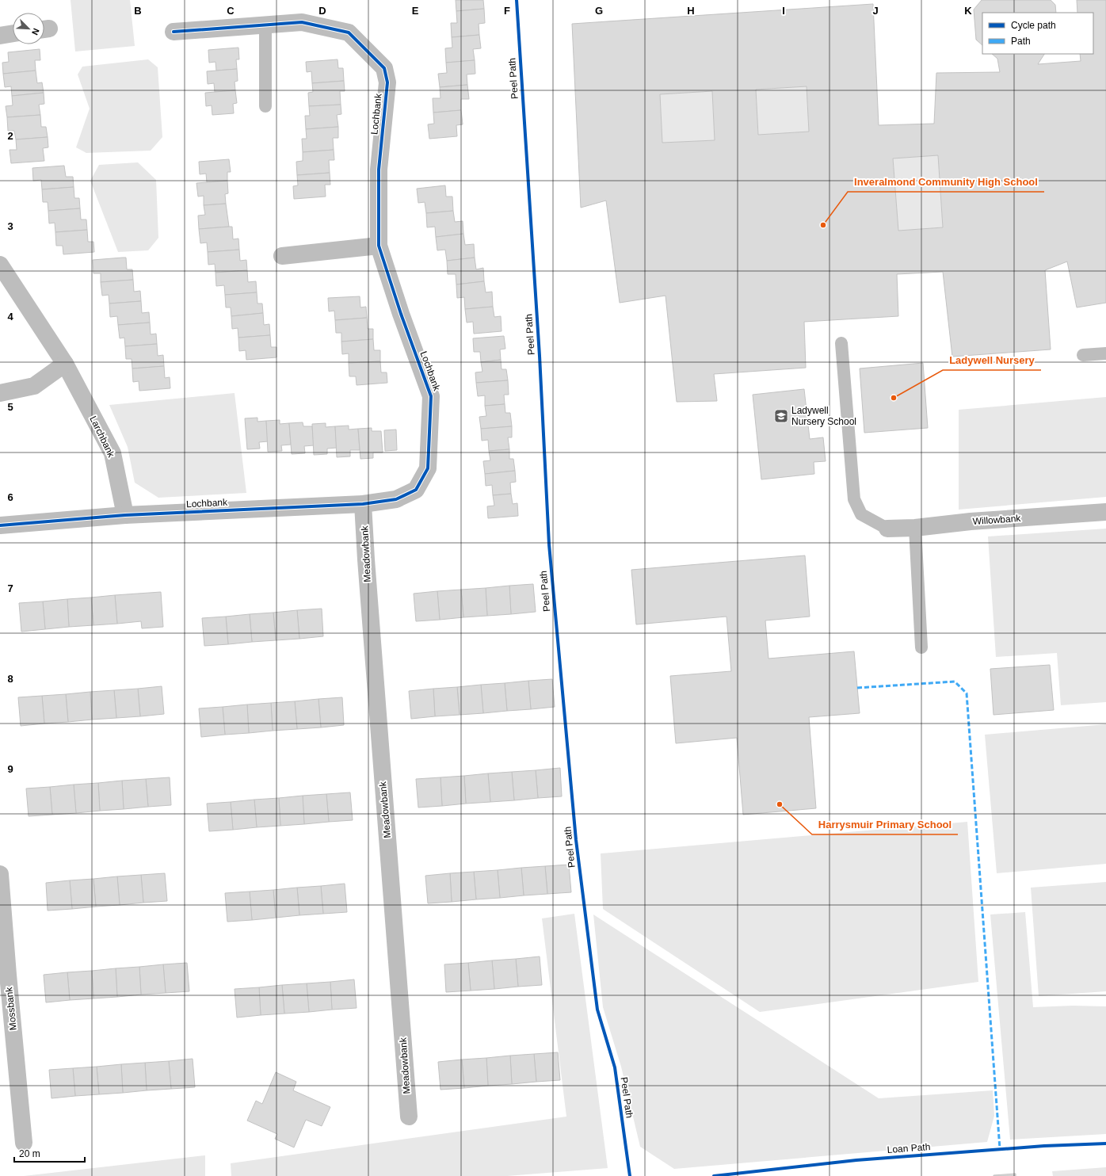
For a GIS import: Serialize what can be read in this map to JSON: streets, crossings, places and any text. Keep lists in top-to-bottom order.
{
  "streets": {
    "street": [
      "Lochbank",
      "Larchbank",
      "Willowbank",
      "Meadowbank",
      "Mossbank"
    ],
    "cycle path": ["Peel Path", "Loan Path"]
  },
  "crossings": [
    ["Lochbank", "Larchbank"],
    ["Lochbank", "Meadowbank"]
  ],
  "places": {
    "other": ["Inveralmond Community High School", "Ladywell Nursery", "Harrysmuir Primary School"],
    "school or university": ["Ladywell Nursery School"]
  },
  "legend": ["Cycle path", "Path"],
  "scale_bar": "20 m",
  "north": "bottom right",
  "grid": {
    "columns": [
      "B",
      "C",
      "D",
      "E",
      "F",
      "G",
      "H",
      "I",
      "J",
      "K"
    ],
    "rows": [
      "2",
      "3",
      "4",
      "5",
      "6",
      "7",
      "8",
      "9"
    ]
  }
}
